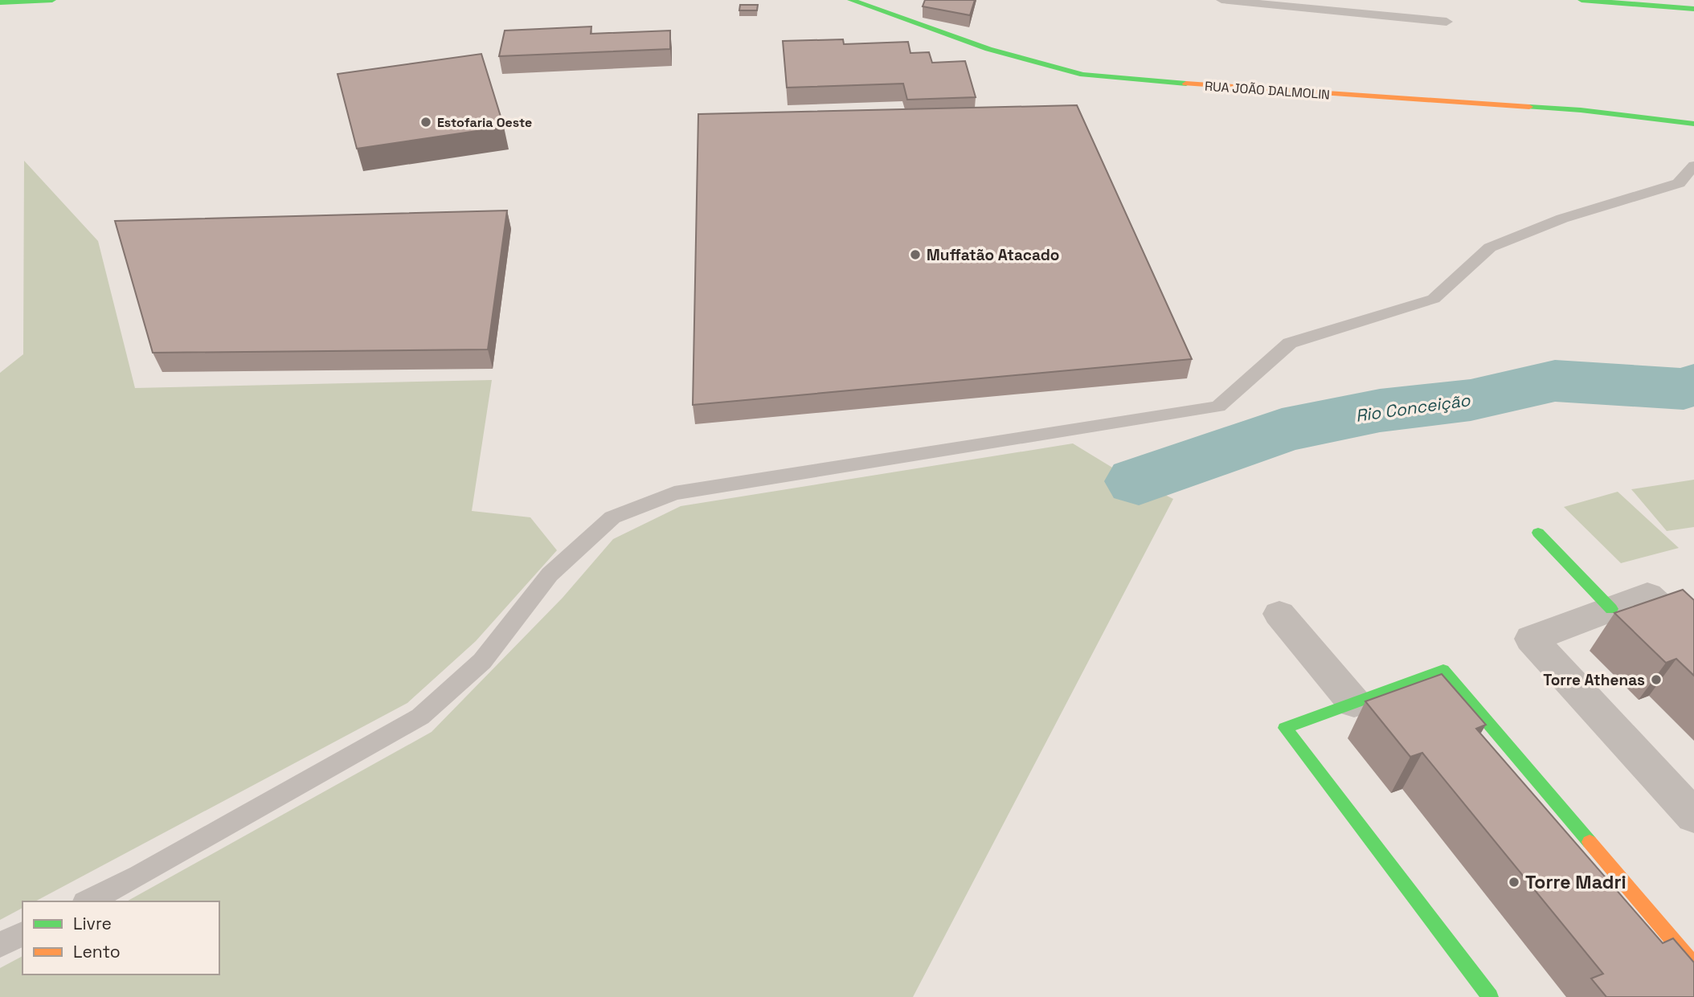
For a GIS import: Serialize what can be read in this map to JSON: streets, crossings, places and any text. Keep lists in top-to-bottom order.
{
  "streets": {
    "main road": ["RUA JOÃO DALMOLIN"]
  },
  "water": ["Rio Conceição"],
  "places": [
    "Estofaria Oeste",
    "Muffatão Atacado",
    "Torre Athenas",
    "Torre Madri"
  ],
  "legend": ["Livre", "Lento"]
}
